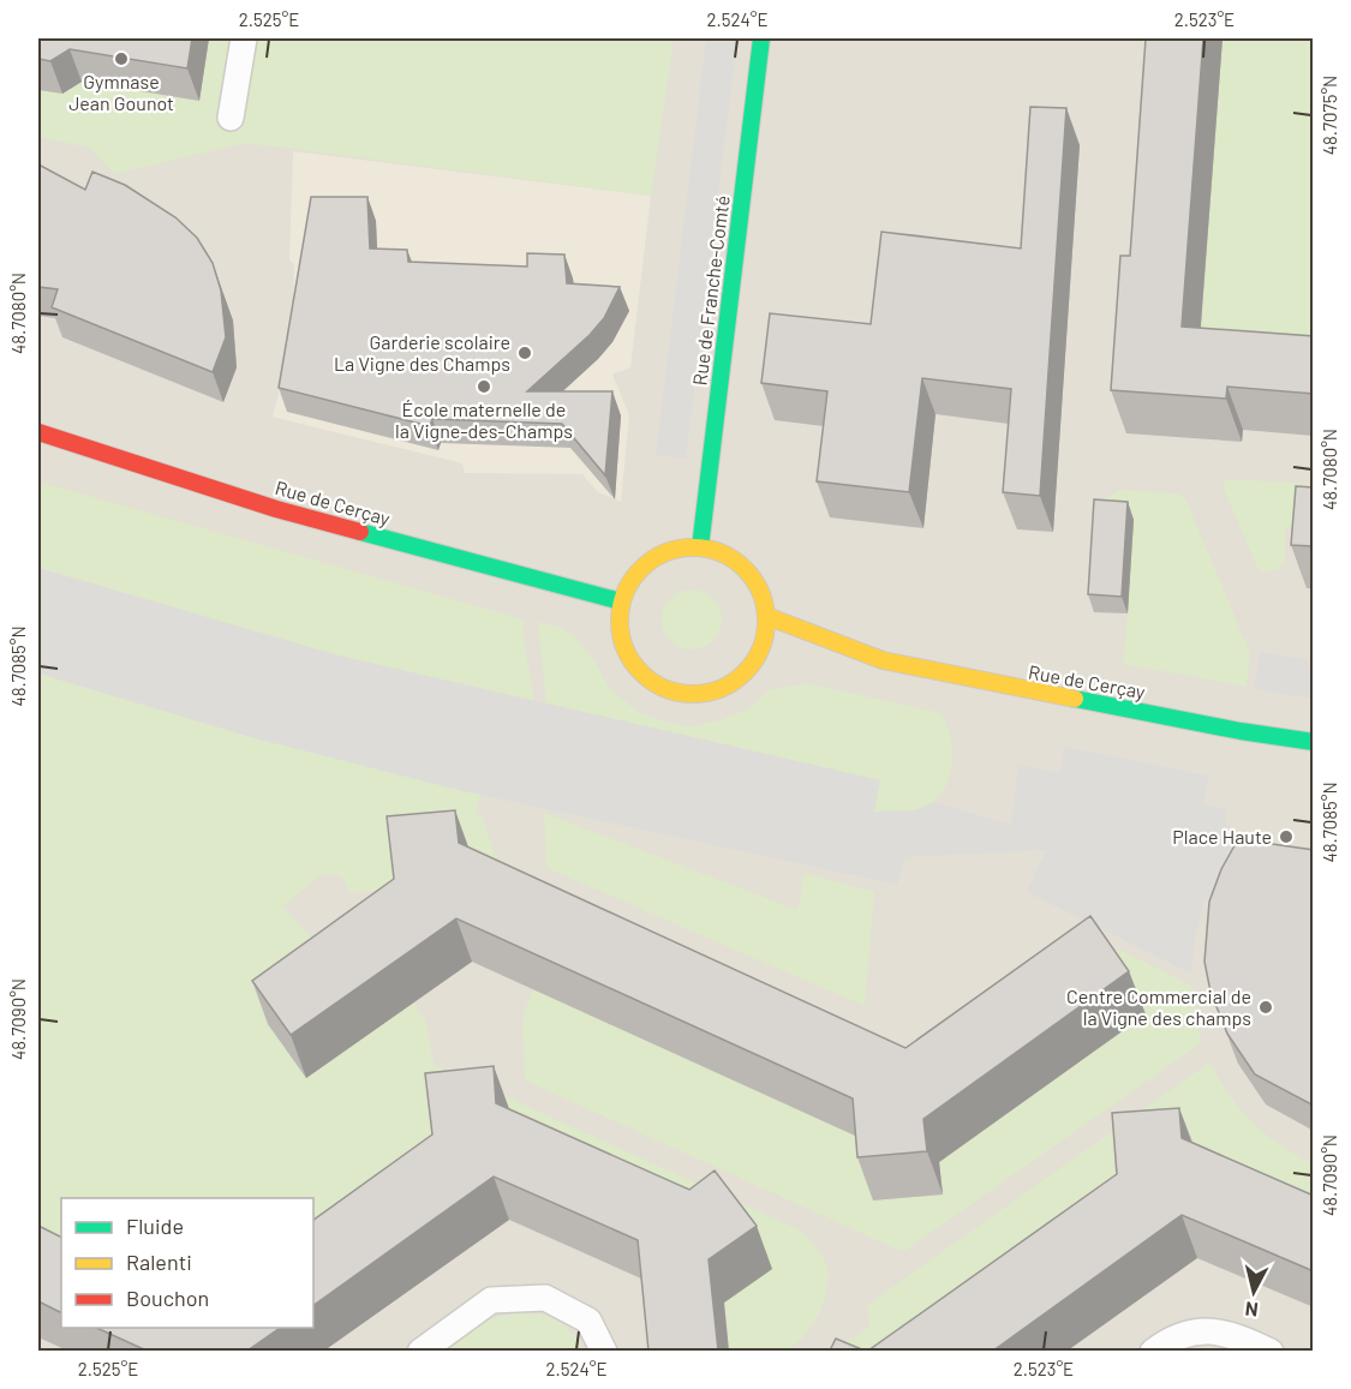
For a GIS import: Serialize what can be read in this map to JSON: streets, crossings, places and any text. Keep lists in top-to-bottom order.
{
  "streets": {
    "street": ["Rue de Franche-Comté", "Rue de Cerçay"]
  },
  "crossings": [
    ["Rue de Franche-Comté", "Rue de Cerçay"]
  ],
  "places": [
    "Gymnase Jean Gounot",
    "Garderie scolaire La Vigne des Champs",
    "École maternelle de la Vigne-des-Champs",
    "Place Haute",
    "Centre Commercial de la Vigne des champs"
  ],
  "legend": ["Fluide", "Ralenti", "Bouchon"],
  "north": "bottom",
  "coordinates": [
    "2.525°E",
    "2.524°E",
    "2.523°E",
    "48.7075°N",
    "48.7080°N",
    "48.7085°N",
    "48.7090°N"
  ]
}
